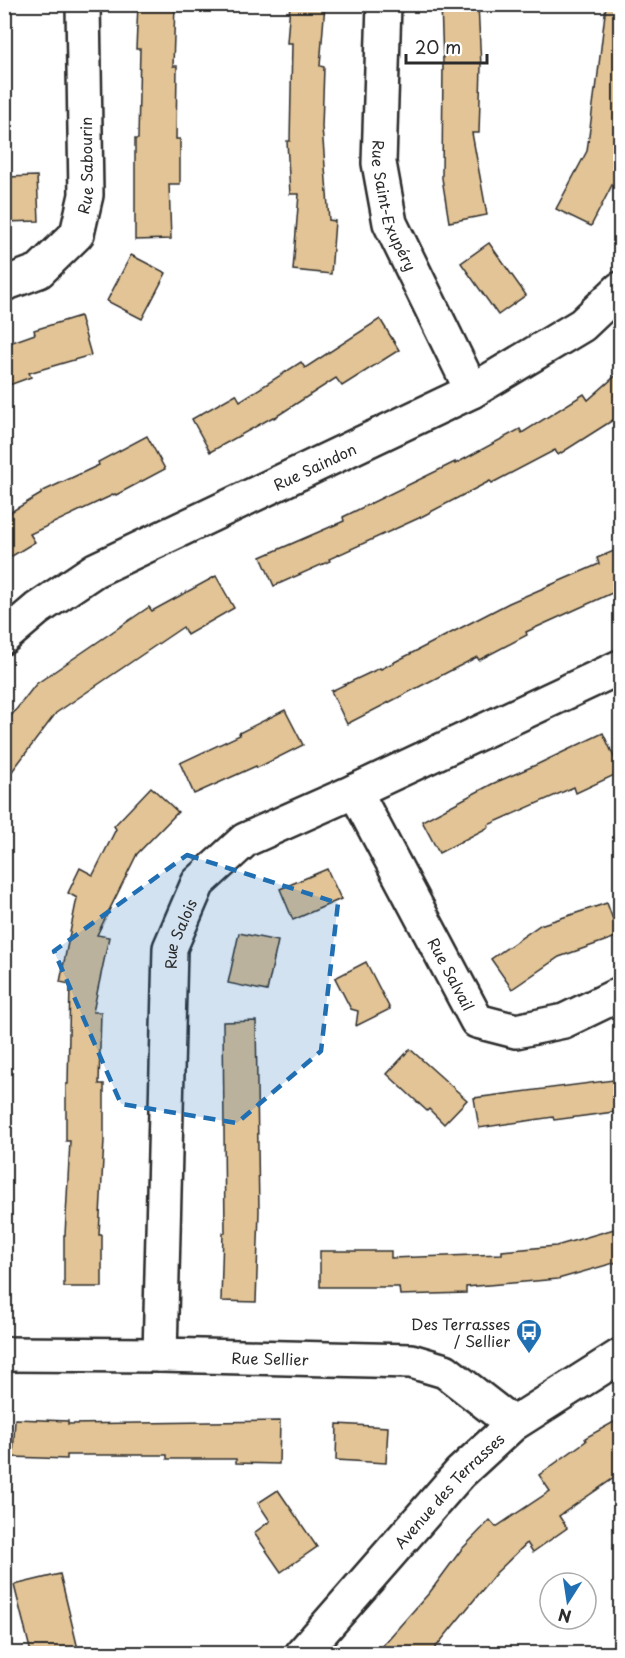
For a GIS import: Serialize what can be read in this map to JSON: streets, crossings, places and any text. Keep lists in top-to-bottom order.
{
  "streets": {
    "street": [
      "Rue Sabourin",
      "Rue Saint-Exupéry",
      "Rue Saindon",
      "Rue Salois",
      "Rue Salvail",
      "Rue Sellier",
      "Avenue des Terrasses"
    ]
  },
  "crossings": [
    ["Rue Saint-Exupéry", "Rue Saindon"],
    ["Rue Salois", "Rue Salvail"],
    ["Rue Salois", "Rue Sellier"],
    ["Rue Sellier", "Avenue des Terrasses"]
  ],
  "places": {
    "bus stop": ["Des Terrasses / Sellier"]
  },
  "scale_bar": "20 m",
  "north": "bottom"
}
